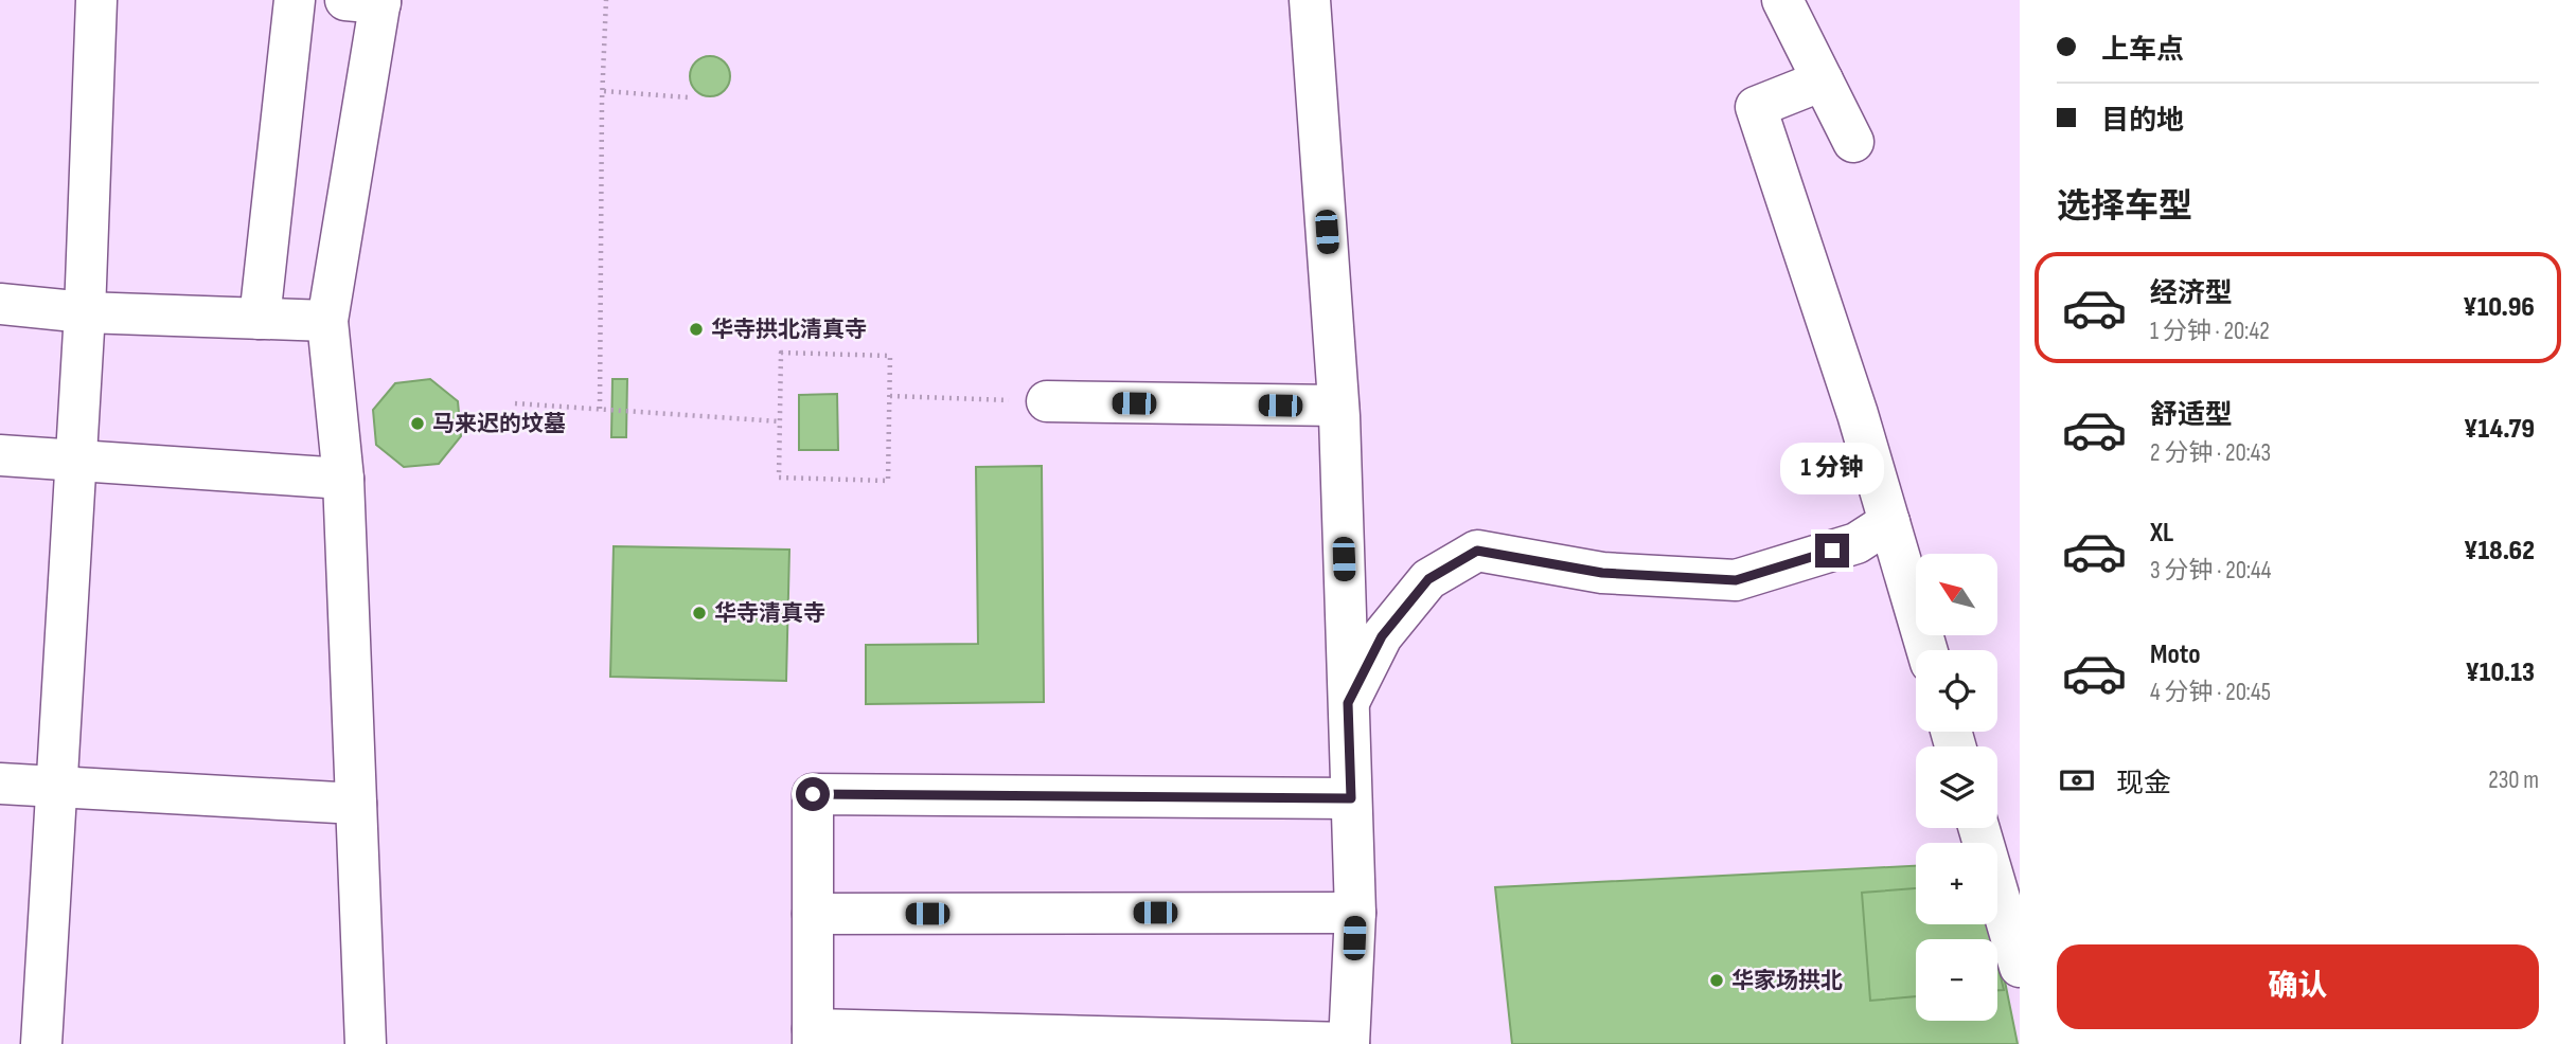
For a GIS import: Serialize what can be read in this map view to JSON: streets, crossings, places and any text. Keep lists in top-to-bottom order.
{
  "places": [
    "华寺拱北清真寺",
    "马来迟的坟墓",
    "华寺清真寺",
    "华家场拱北"
  ],
  "north": "top left",
  "page": {
    "banner": ["上车点", "目的地"],
    "heading": "选择车型",
    "list": [
      {
        "name": "经济型",
        "note": "1 分钟 · 20:42",
        "value": "¥10.96"
      },
      {
        "name": "舒适型",
        "note": "2 分钟 · 20:43",
        "value": "¥14.79"
      },
      {
        "name": "XL",
        "note": "3 分钟 · 20:44",
        "value": "¥18.62"
      },
      {
        "name": "Moto",
        "note": "4 分钟 · 20:45",
        "value": "¥10.13"
      }
    ],
    "bubble": "1 分钟",
    "map_buttons": ["+", "−"],
    "pay": ["现金", "230 m"],
    "buttons": "确认"
  }
}
